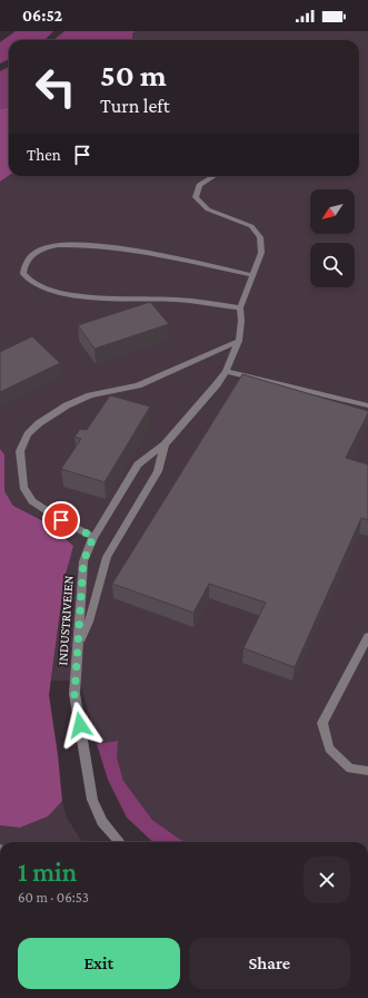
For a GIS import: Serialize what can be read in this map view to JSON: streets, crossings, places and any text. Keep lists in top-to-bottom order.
{
  "streets": {
    "lane": ["INDUSTRIVEIEN"]
  },
  "north": "bottom left",
  "page": {
    "status": "06:52",
    "turn": ["50 m", "Turn left"],
    "then": "Then",
    "heading": ["1 min", "60 m · 06:53"],
    "buttons": ["Exit", "Share"]
  }
}
